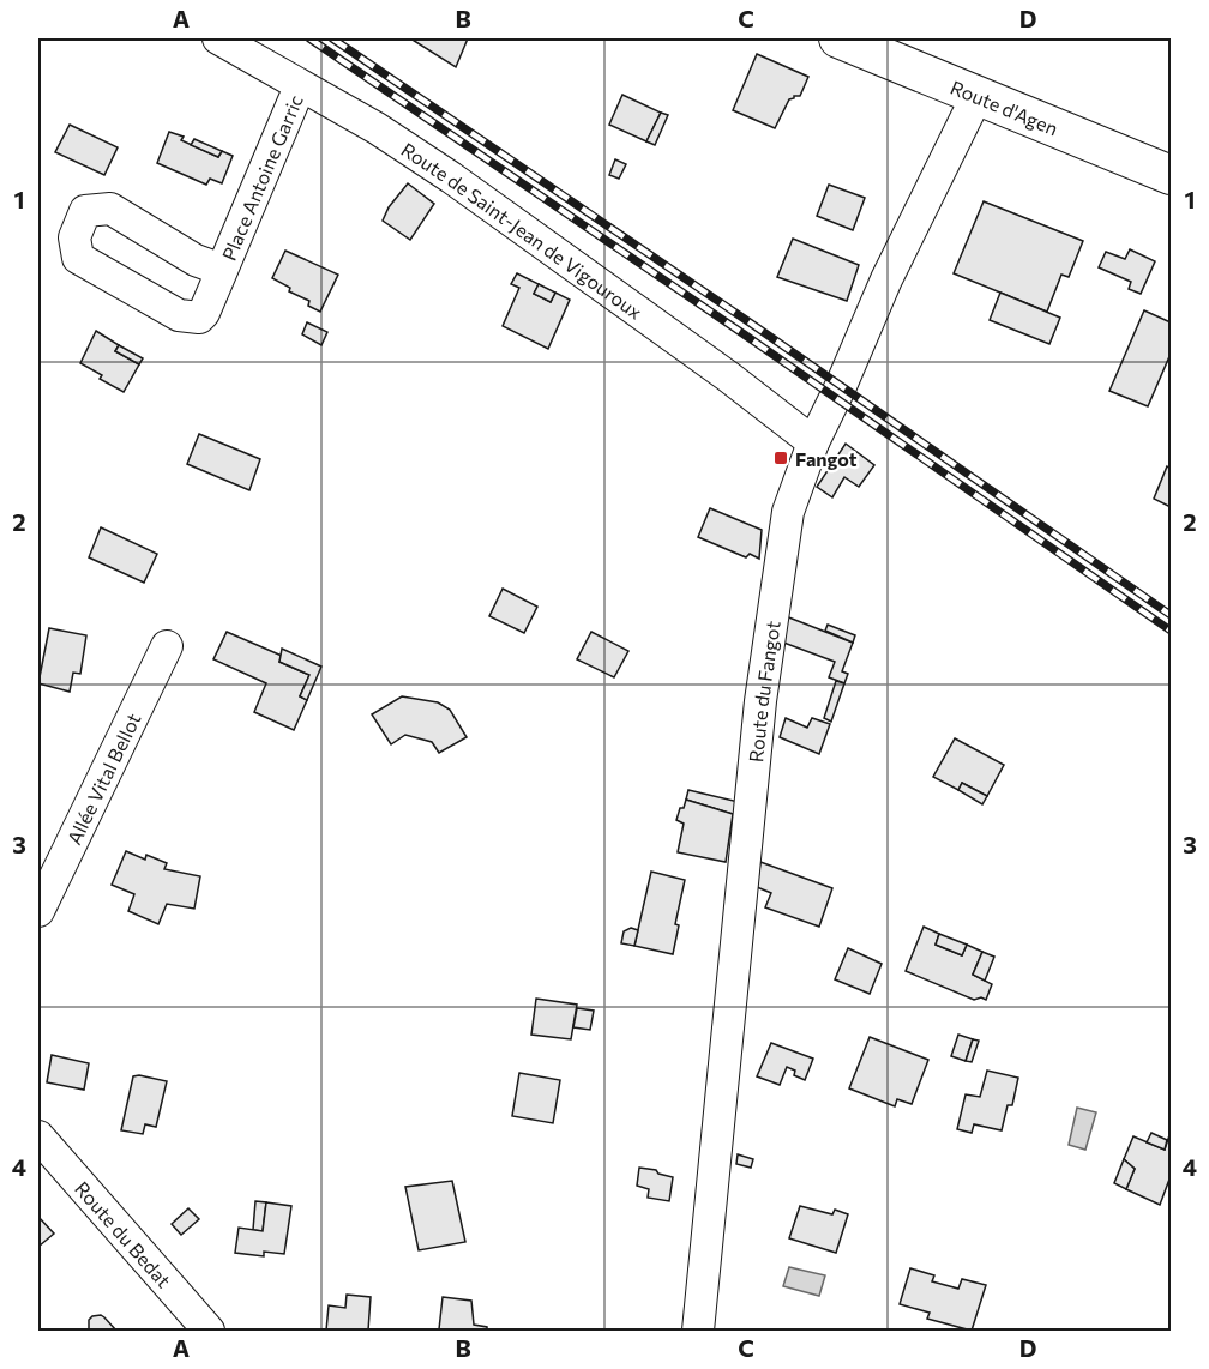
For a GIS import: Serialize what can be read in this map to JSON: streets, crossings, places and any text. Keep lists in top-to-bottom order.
{
  "streets": {
    "main road": ["Route d'Agen"],
    "street": [
      "Place Antoine Garric",
      "Route de Saint-Jean de Vigouroux",
      "Route du Fangot",
      "Allée Vital Bellot",
      "Route du Bedat"
    ]
  },
  "crossings": [
    ["Route d'Agen", "Route du Fangot"],
    ["Place Antoine Garric", "Route de Saint-Jean de Vigouroux"],
    ["Route de Saint-Jean de Vigouroux", "Route du Fangot"]
  ],
  "places": {
    "transit": ["Fangot"]
  },
  "grid": {
    "columns": [
      "A",
      "B",
      "C",
      "D"
    ],
    "rows": [
      "1",
      "2",
      "3",
      "4"
    ]
  }
}
